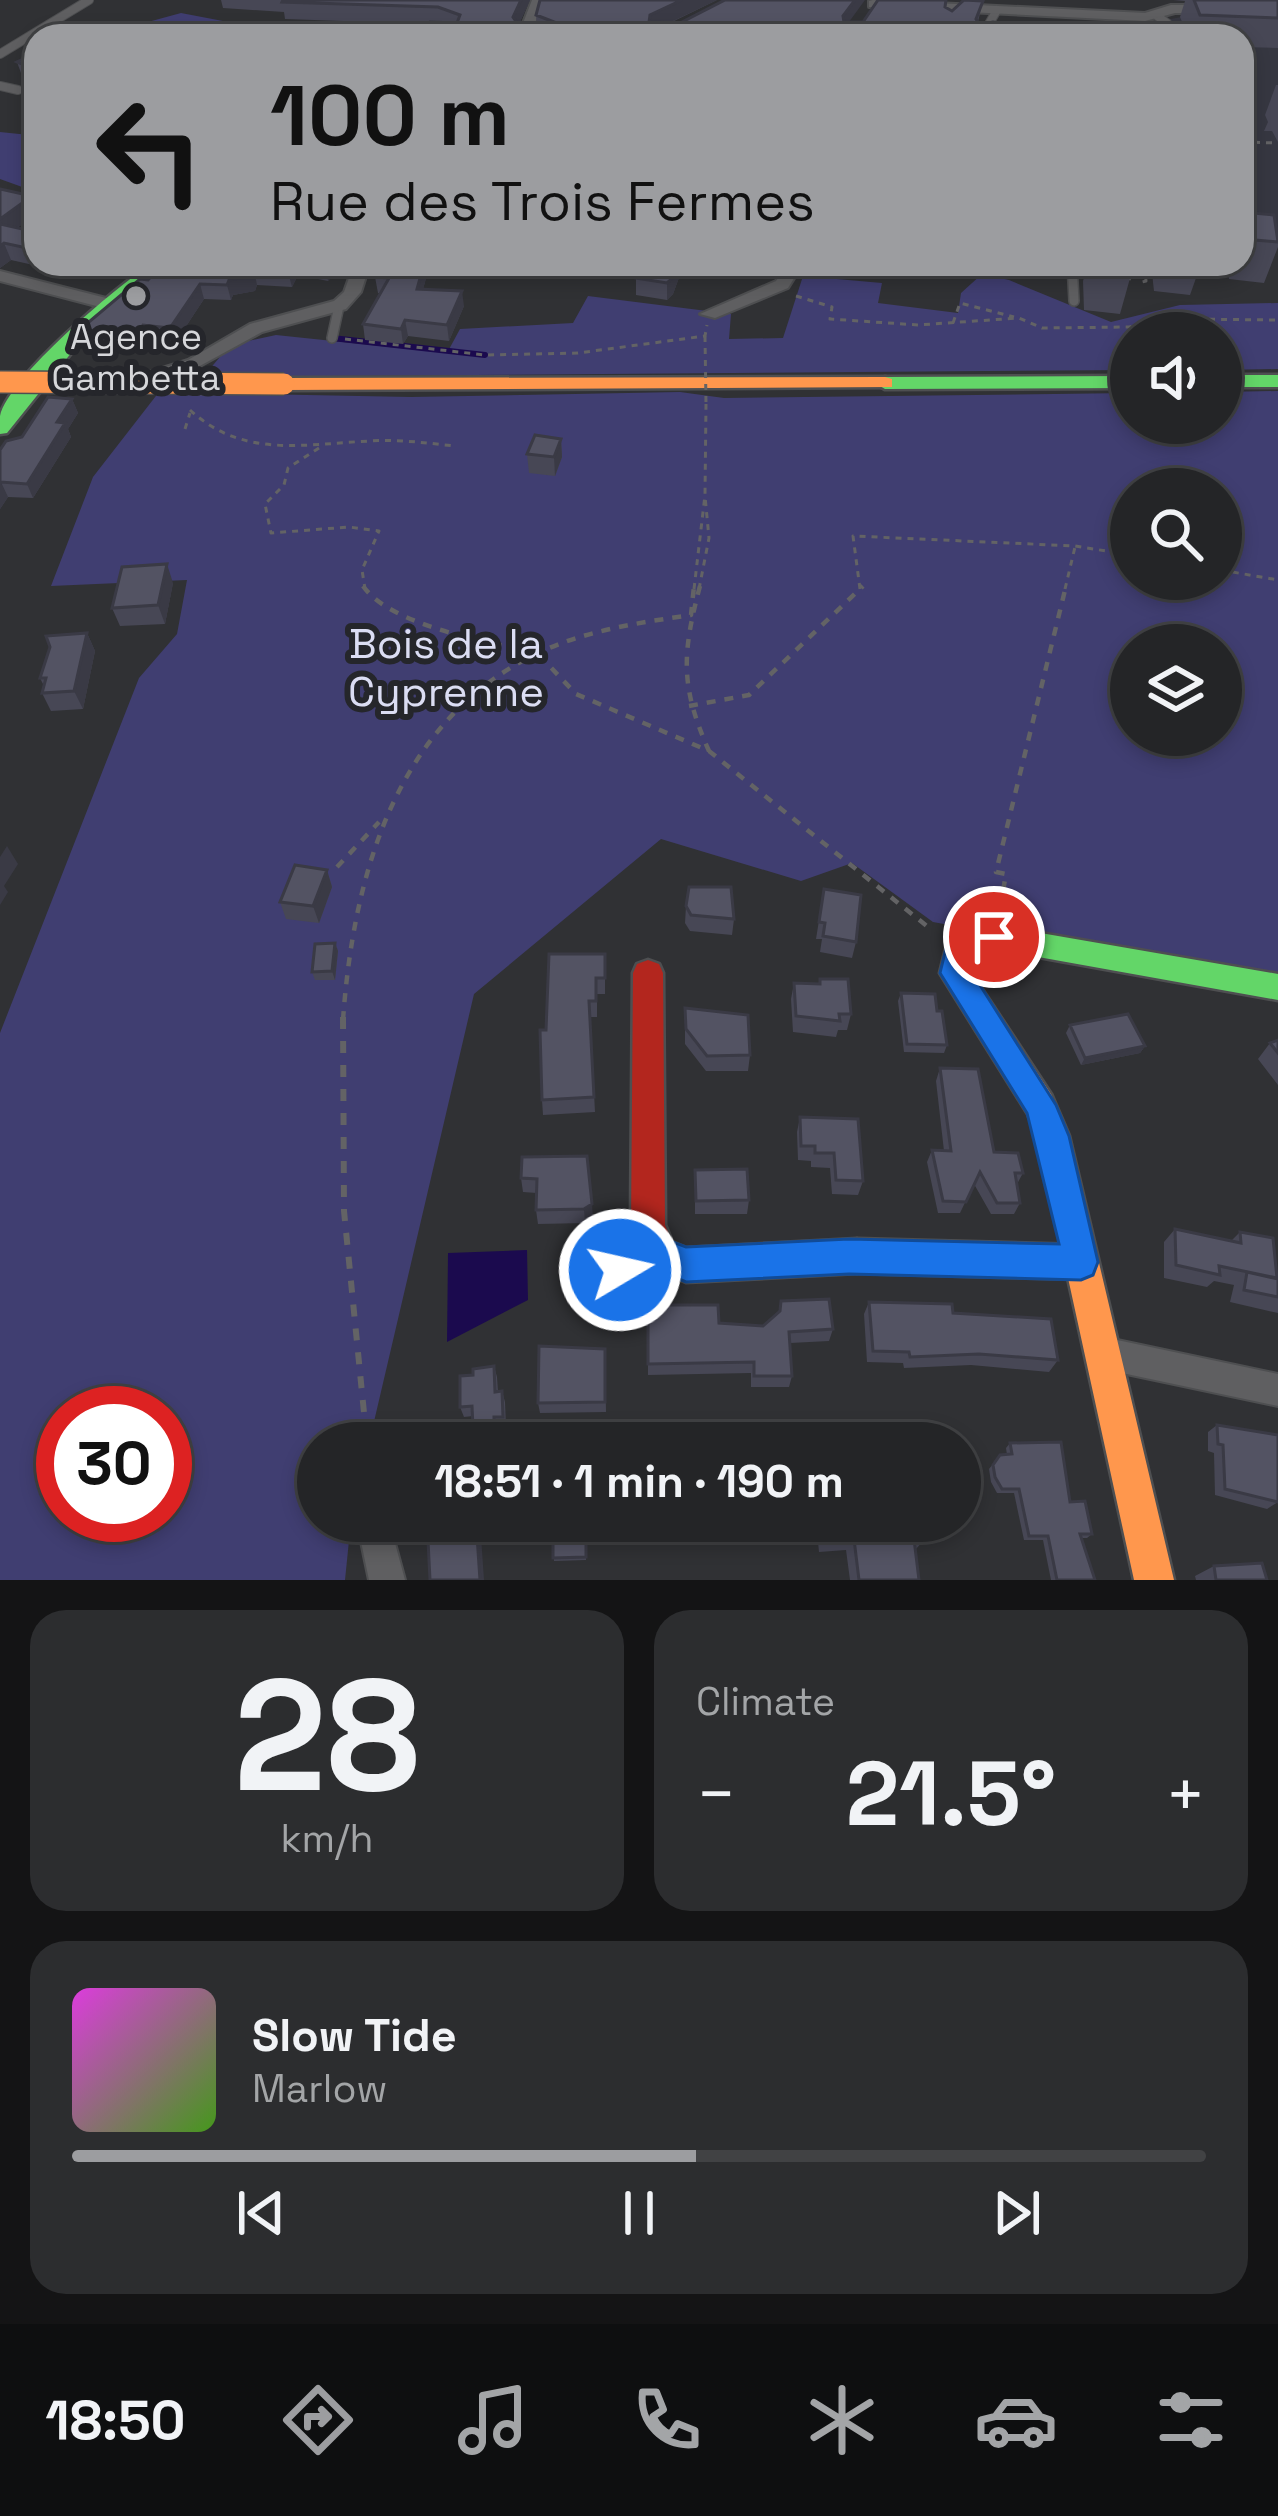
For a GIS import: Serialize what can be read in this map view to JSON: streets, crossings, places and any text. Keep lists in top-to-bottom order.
{
  "parks": ["Bois de la Cyprenne"],
  "places": ["Agence Gambetta"],
  "page": {
    "turn": ["100 m", "Rue des Trois Fermes"],
    "limit": "30",
    "trip": "18:51 · 1 min · 190 m",
    "tile": [
      ["28", "km/h"],
      "Climate"
    ],
    "heat": ["−", "21.5°", "+"],
    "song": ["Slow Tide", "Marlow"],
    "tabs": "18:50"
  }
}
